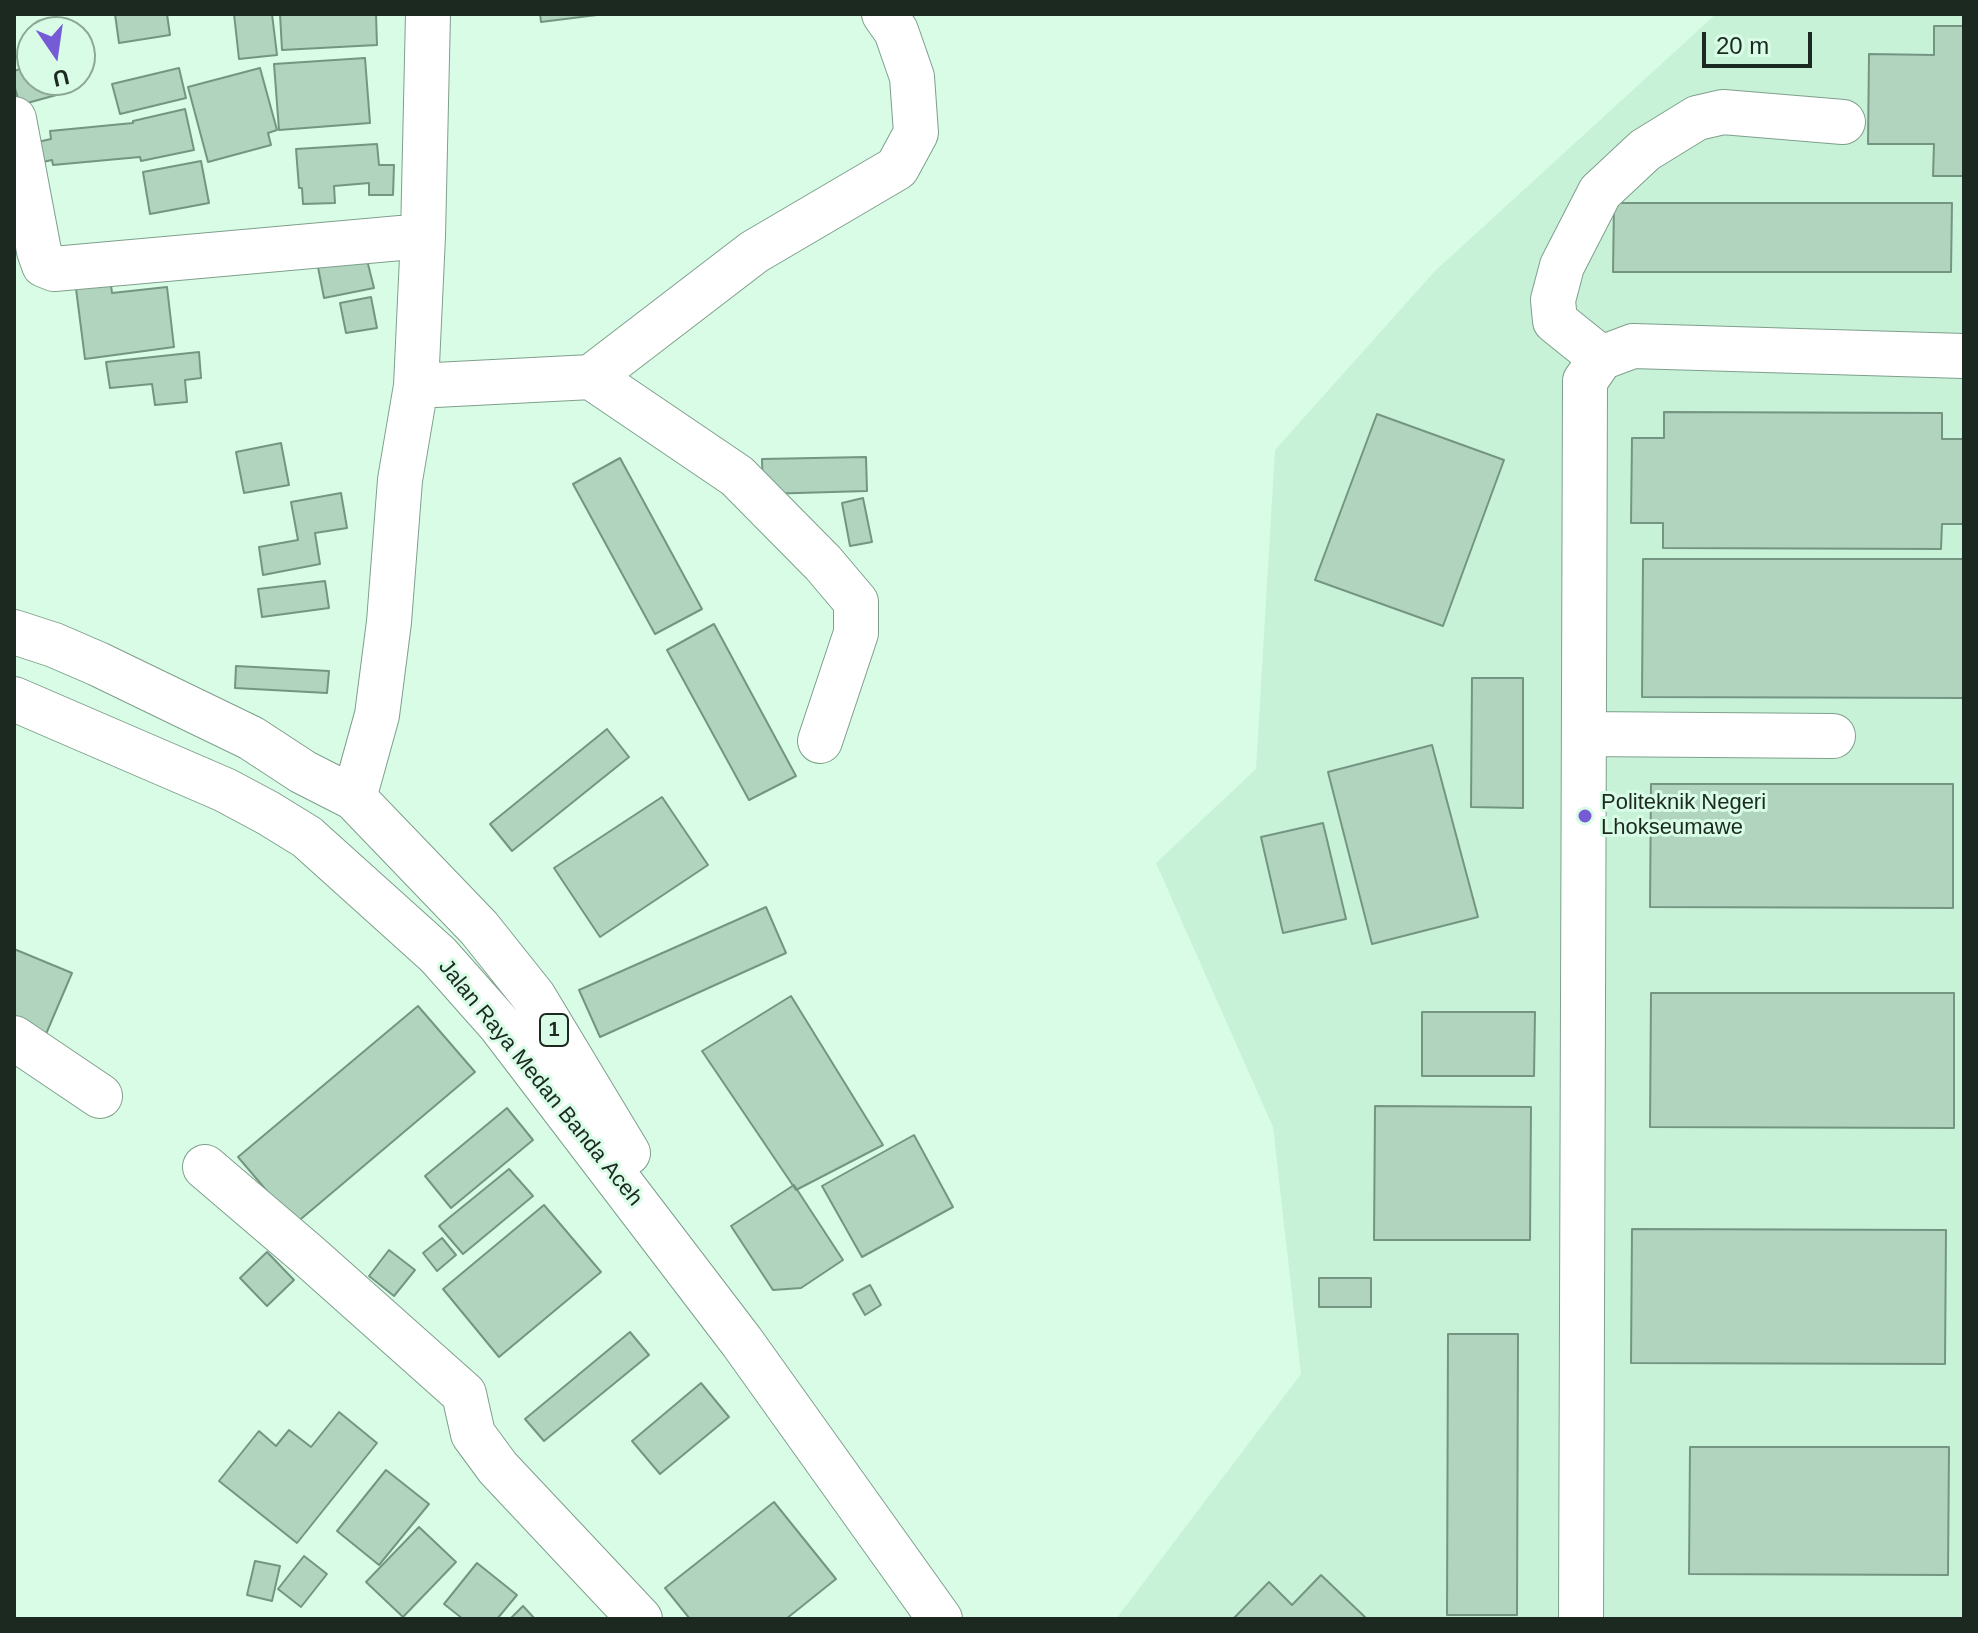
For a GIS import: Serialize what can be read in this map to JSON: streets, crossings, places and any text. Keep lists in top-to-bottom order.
{
  "streets": {
    "main road": ["1", "Jalan Raya Medan Banda Aceh"]
  },
  "places": ["Politeknik Negeri Lhokseumawe"],
  "scale_bar": "20 m",
  "north": "bottom"
}
